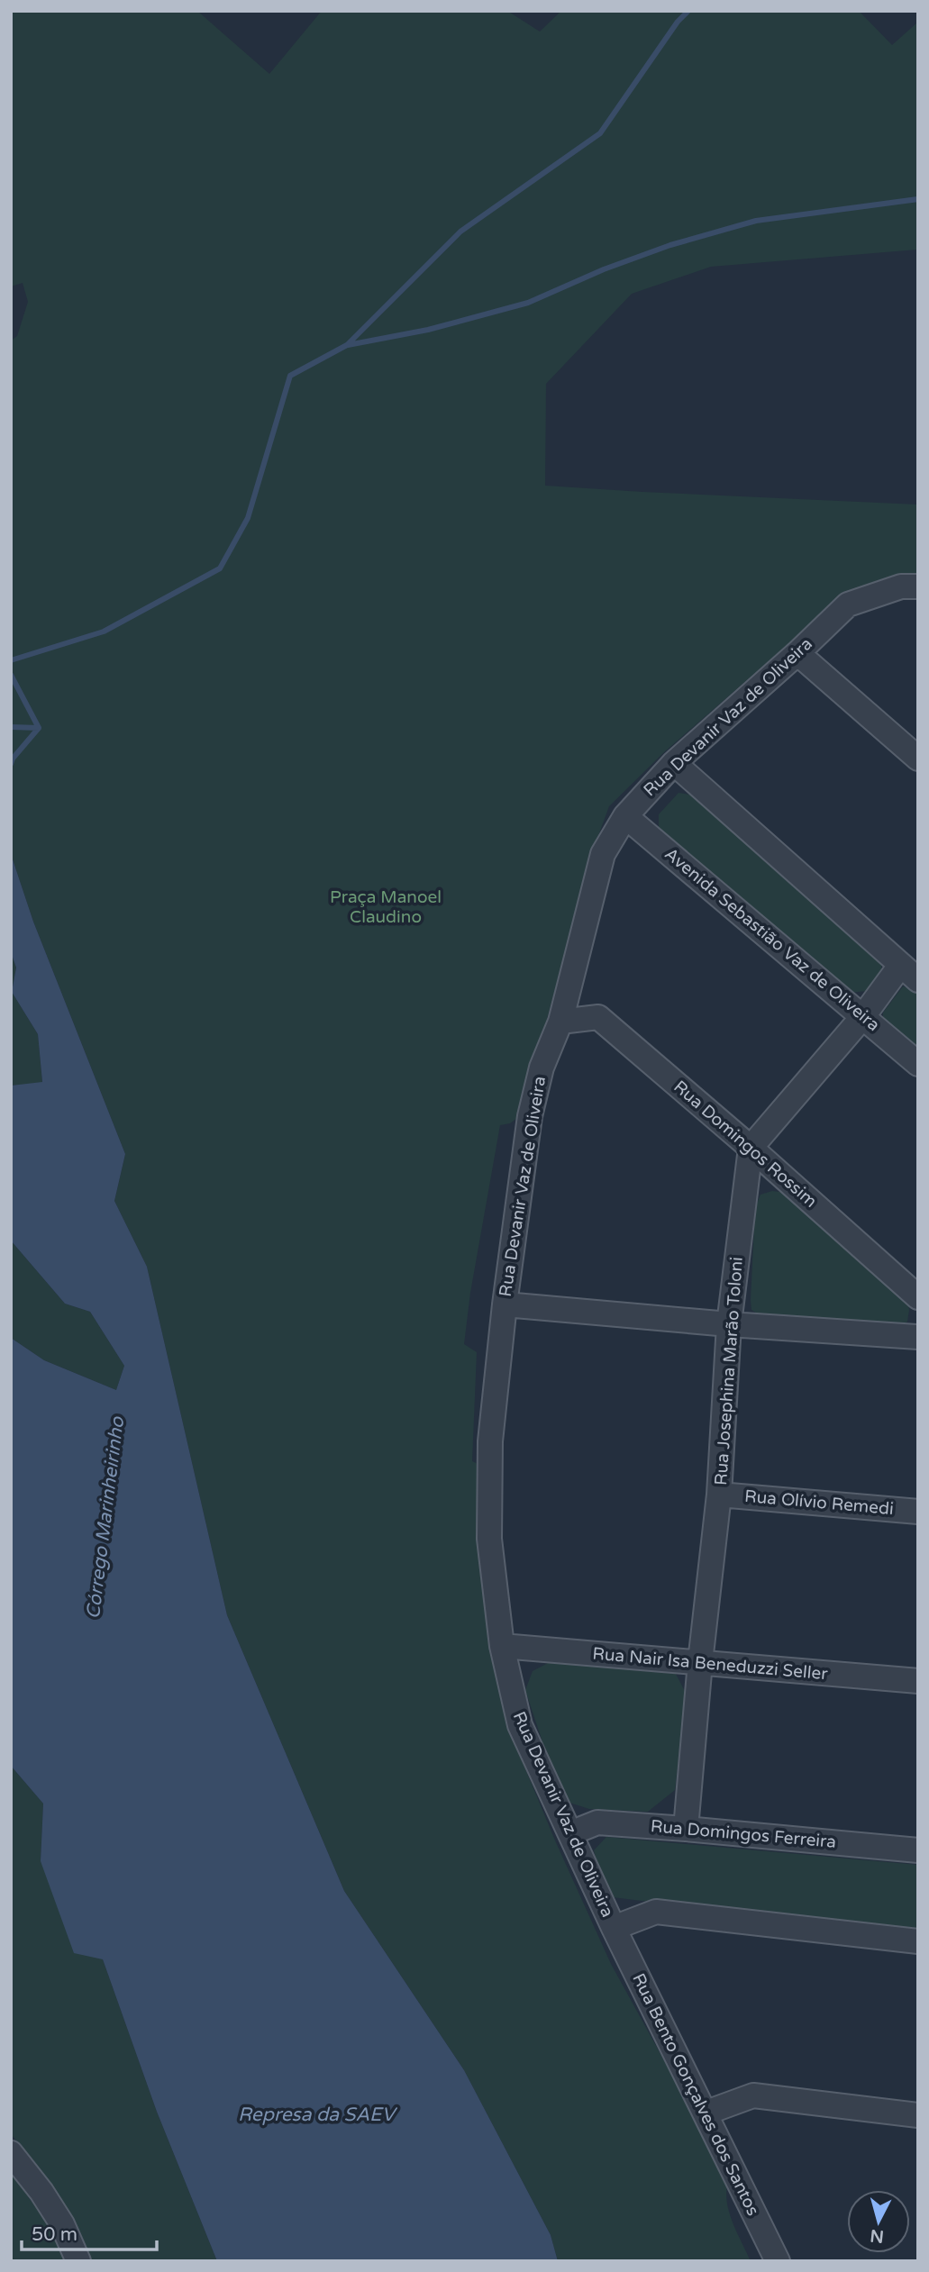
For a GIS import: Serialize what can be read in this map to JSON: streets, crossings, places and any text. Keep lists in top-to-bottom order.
{
  "streets": {
    "street": [
      "Rua Devanir Vaz de Oliveira",
      "Avenida Sebastião Vaz de Oliveira",
      "Rua Domingos Rossim",
      "Rua Josephina Marão Toloni",
      "Rua Olívio Remedi",
      "Rua Nair Isa Beneduzzi Seller",
      "Rua Domingos Ferreira",
      "Rua Bento Gonçalves dos Santos"
    ]
  },
  "crossings": [
    ["Rua Devanir Vaz de Oliveira", "Avenida Sebastião Vaz de Oliveira"],
    ["Rua Devanir Vaz de Oliveira", "Rua Domingos Rossim"],
    ["Rua Devanir Vaz de Oliveira", "Rua Nair Isa Beneduzzi Seller"],
    ["Rua Devanir Vaz de Oliveira", "Rua Domingos Ferreira"],
    ["Rua Devanir Vaz de Oliveira", "Rua Bento Gonçalves dos Santos"],
    ["Rua Domingos Rossim", "Rua Josephina Marão Toloni"],
    ["Rua Josephina Marão Toloni", "Rua Olívio Remedi"],
    ["Rua Josephina Marão Toloni", "Rua Nair Isa Beneduzzi Seller"],
    ["Rua Josephina Marão Toloni", "Rua Domingos Ferreira"]
  ],
  "water": ["Córrego Marinheirinho", "Represa da SAEV"],
  "parks": ["Praça Manoel Claudino"],
  "scale_bar": "50 m",
  "north": "bottom"
}
